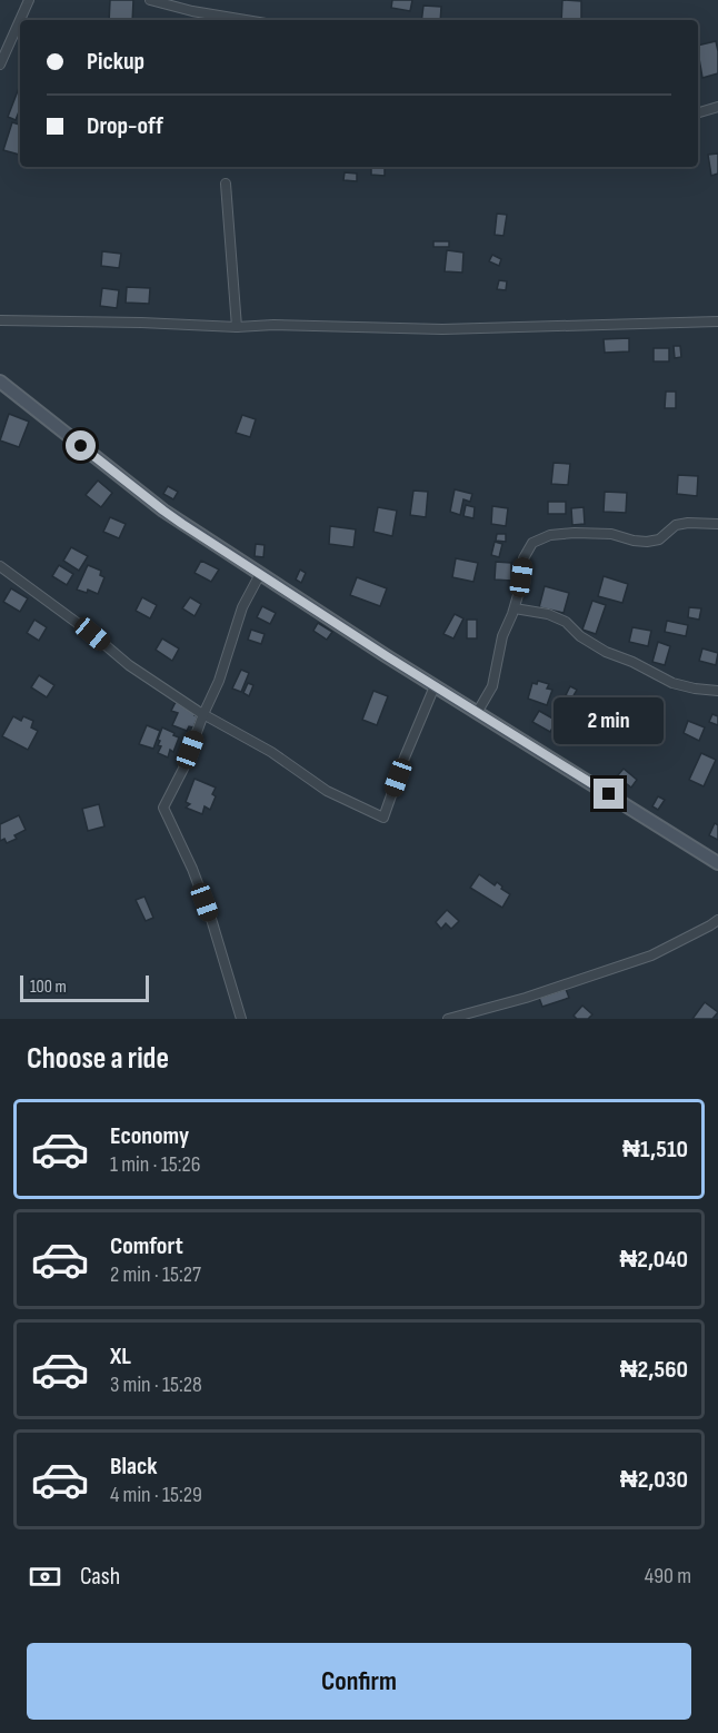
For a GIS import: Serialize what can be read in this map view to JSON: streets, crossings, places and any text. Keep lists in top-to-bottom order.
{
  "scale_bar": "100 m",
  "page": {
    "banner": ["Pickup", "Drop-off"],
    "bubble": "2 min",
    "scale": "100 m",
    "heading": "Choose a ride",
    "list": [
      {
        "name": "Economy",
        "note": "1 min · 15:26",
        "value": "₦1,510"
      },
      {
        "name": "Comfort",
        "note": "2 min · 15:27",
        "value": "₦2,040"
      },
      {
        "name": "XL",
        "note": "3 min · 15:28",
        "value": "₦2,560"
      },
      {
        "name": "Black",
        "note": "4 min · 15:29",
        "value": "₦2,030"
      }
    ],
    "pay": ["Cash", "490 m"],
    "buttons": "Confirm"
  }
}
